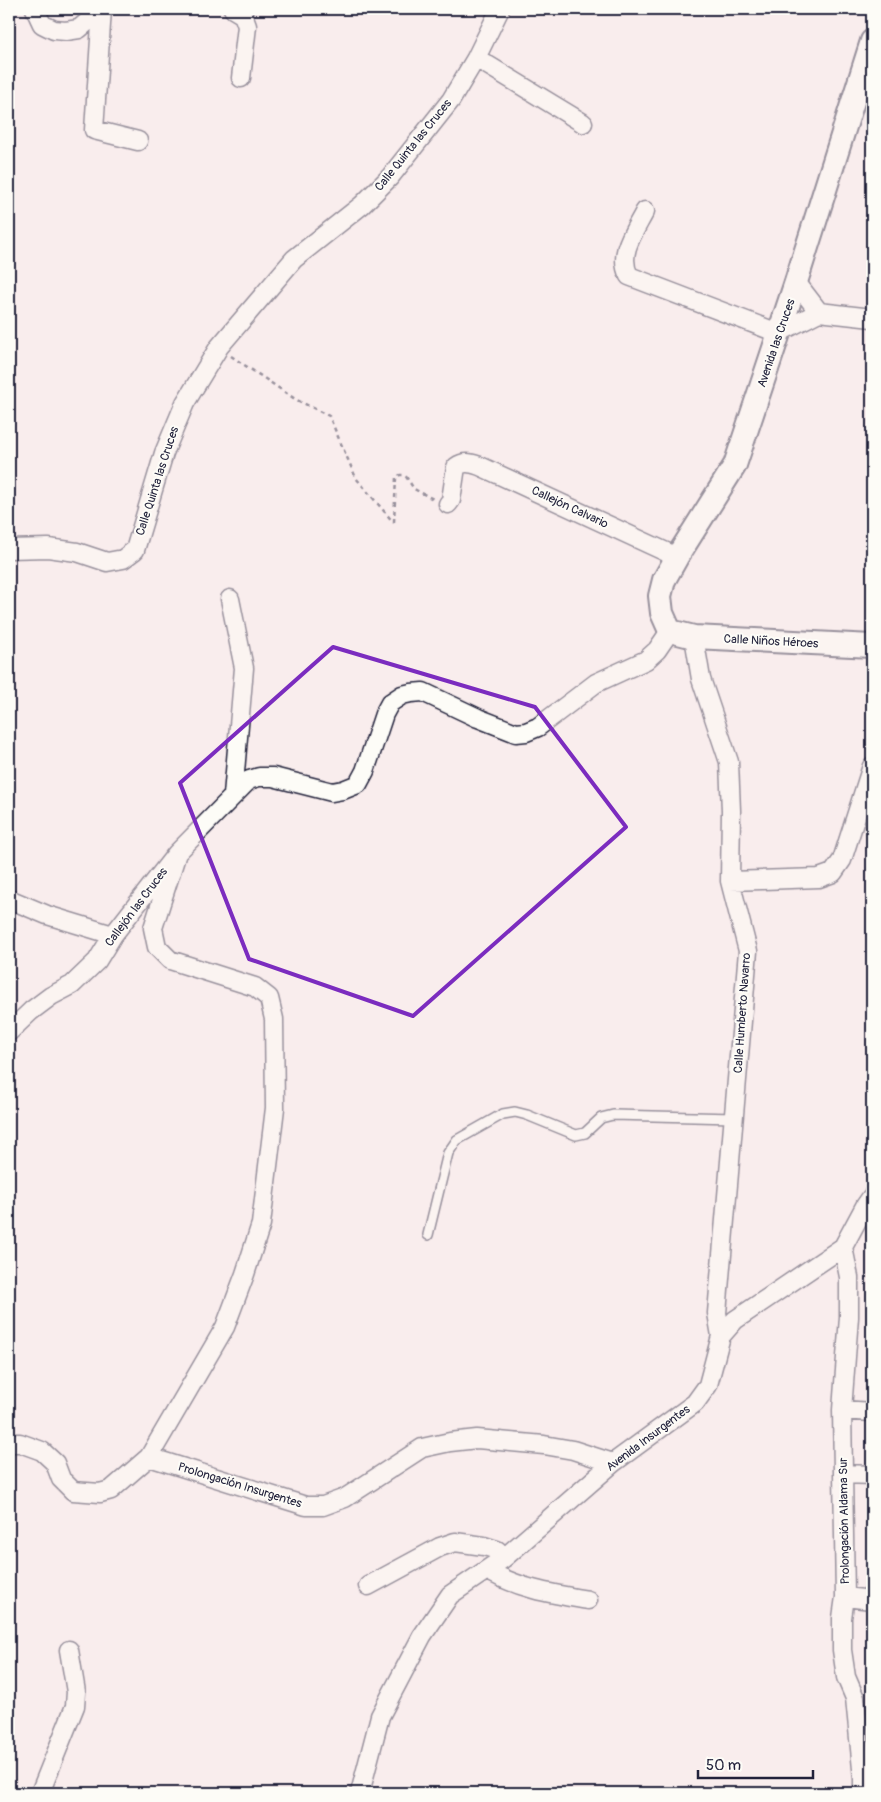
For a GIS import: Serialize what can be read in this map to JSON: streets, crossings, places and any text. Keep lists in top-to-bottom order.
{
  "streets": {
    "street": [
      "Calle Quinta las Cruces",
      "Avenida las Cruces",
      "Callejón Calvario",
      "Calle Niños Héroes",
      "Callejón las Cruces",
      "Calle Humberto Navarro",
      "Avenida Insurgentes",
      "Prolongación Insurgentes",
      "Prolongación Aldama Sur"
    ]
  },
  "crossings": [
    ["Avenida las Cruces", "Callejón Calvario"],
    ["Avenida las Cruces", "Calle Niños Héroes"],
    ["Avenida las Cruces", "Callejón las Cruces"],
    ["Calle Niños Héroes", "Callejón las Cruces"],
    ["Calle Niños Héroes", "Calle Humberto Navarro"],
    ["Calle Humberto Navarro", "Avenida Insurgentes"],
    ["Avenida Insurgentes", "Prolongación Insurgentes"],
    ["Avenida Insurgentes", "Prolongación Aldama Sur"]
  ],
  "scale_bar": "50 m"
}
